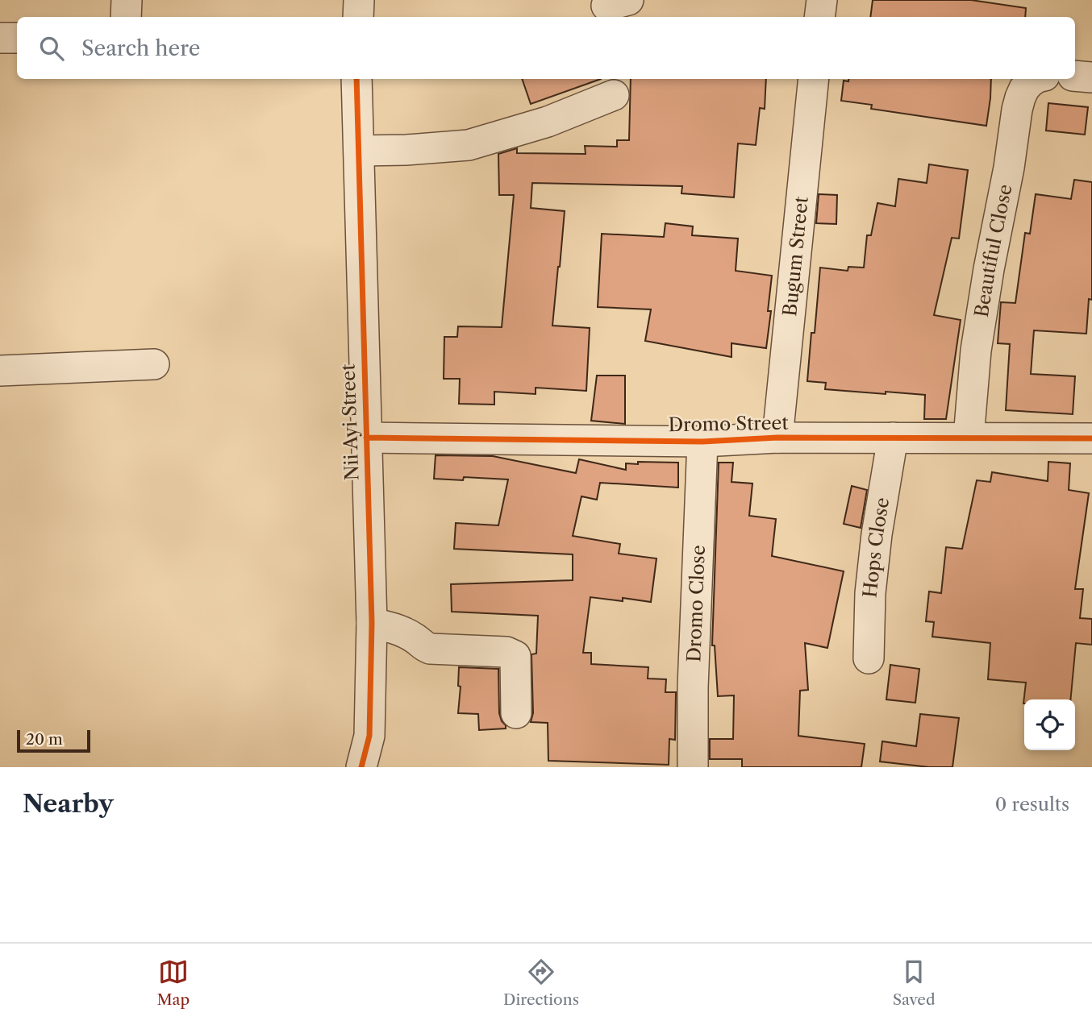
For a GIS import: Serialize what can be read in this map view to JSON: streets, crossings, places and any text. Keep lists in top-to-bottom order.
{
  "streets": {
    "street": [
      "Beautiful Close",
      "Bugum Street",
      "Nii Ayi Street",
      "Dromo Street",
      "Hops Close",
      "Dromo Close"
    ]
  },
  "crossings": [
    ["Beautiful Close", "Dromo Street"],
    ["Bugum Street", "Dromo Street"],
    ["Nii Ayi Street", "Dromo Street"],
    ["Dromo Street", "Hops Close"],
    ["Dromo Street", "Dromo Close"]
  ],
  "scale_bar": "20 m",
  "page": {
    "search": "Search here",
    "scale": "20 m",
    "heading": ["Nearby", "0 results"],
    "nav": ["Map", "Directions", "Saved"]
  }
}
